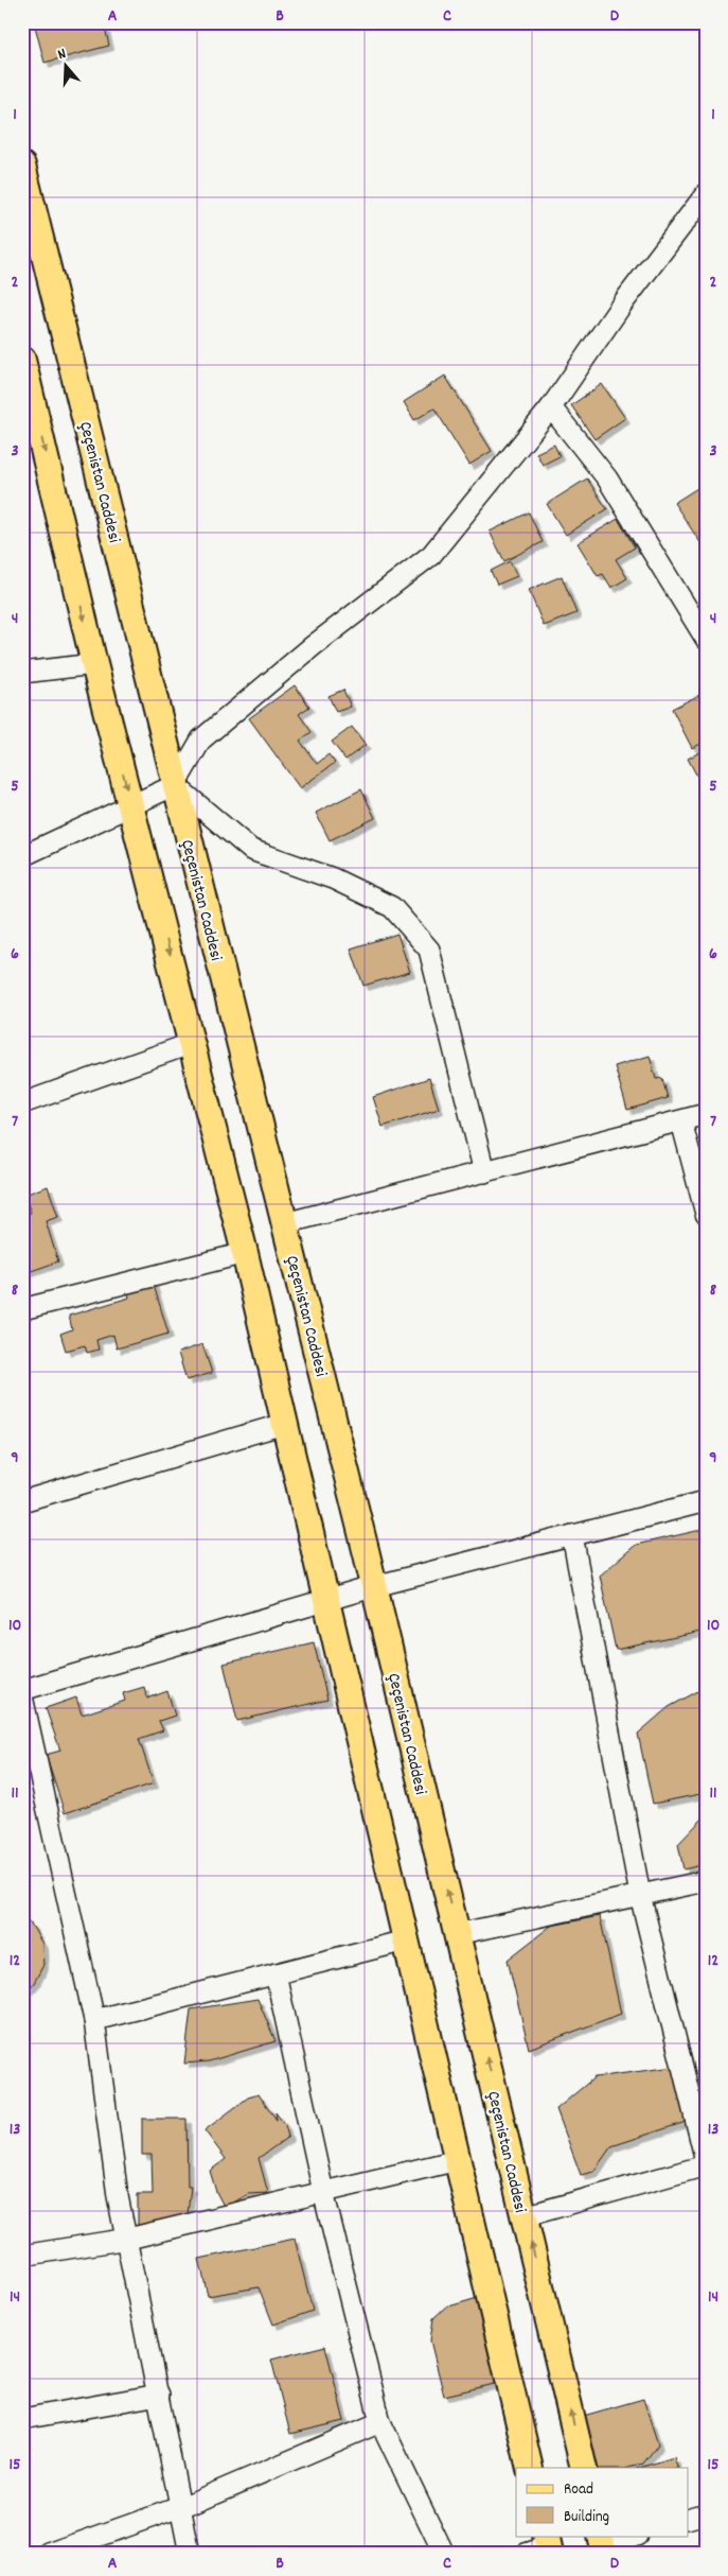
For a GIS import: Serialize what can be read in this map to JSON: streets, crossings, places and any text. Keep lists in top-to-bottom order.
{
  "streets": {
    "main road": ["Çeçenistan Caddesi"]
  },
  "legend": ["Road", "Building"],
  "north": "top",
  "grid": {
    "columns": [
      "A",
      "B",
      "C",
      "D"
    ],
    "rows": [
      "1",
      "2",
      "3",
      "4",
      "5",
      "6",
      "7",
      "8",
      "9",
      "10",
      "11",
      "12",
      "13",
      "14",
      "15"
    ]
  }
}
